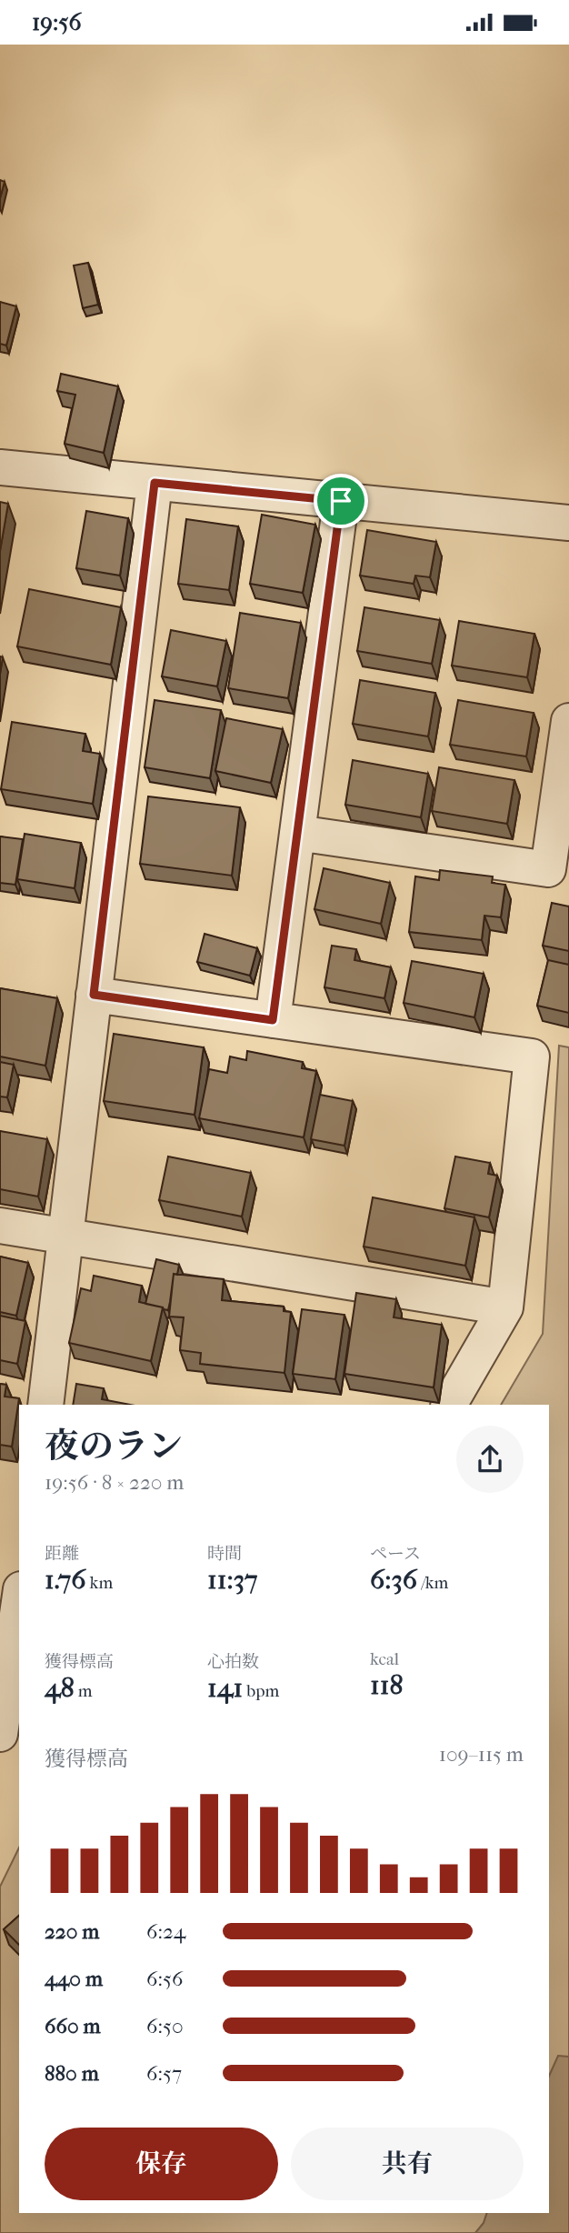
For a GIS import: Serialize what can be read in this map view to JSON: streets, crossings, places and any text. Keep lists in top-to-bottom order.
{
  "page": {
    "status": "19:56",
    "heading": ["夜のラン", "19:56 · 8 × 220 m"],
    "stats": [
      ["距離", "1.76 km"],
      ["時間", "11:37"],
      ["ペース", "6:36 /km"],
      ["獲得標高", "48 m"],
      ["心拍数", "141 bpm"],
      ["kcal", "118"]
    ],
    "chart": ["獲得標高", "109–115 m"],
    "list": [
      {
        "name": "220 m",
        "note": "6:24"
      },
      {
        "name": "440 m",
        "note": "6:56"
      },
      {
        "name": "660 m",
        "note": "6:50"
      },
      {
        "name": "880 m",
        "note": "6:57"
      }
    ],
    "buttons": ["保存", "共有"]
  }
}
